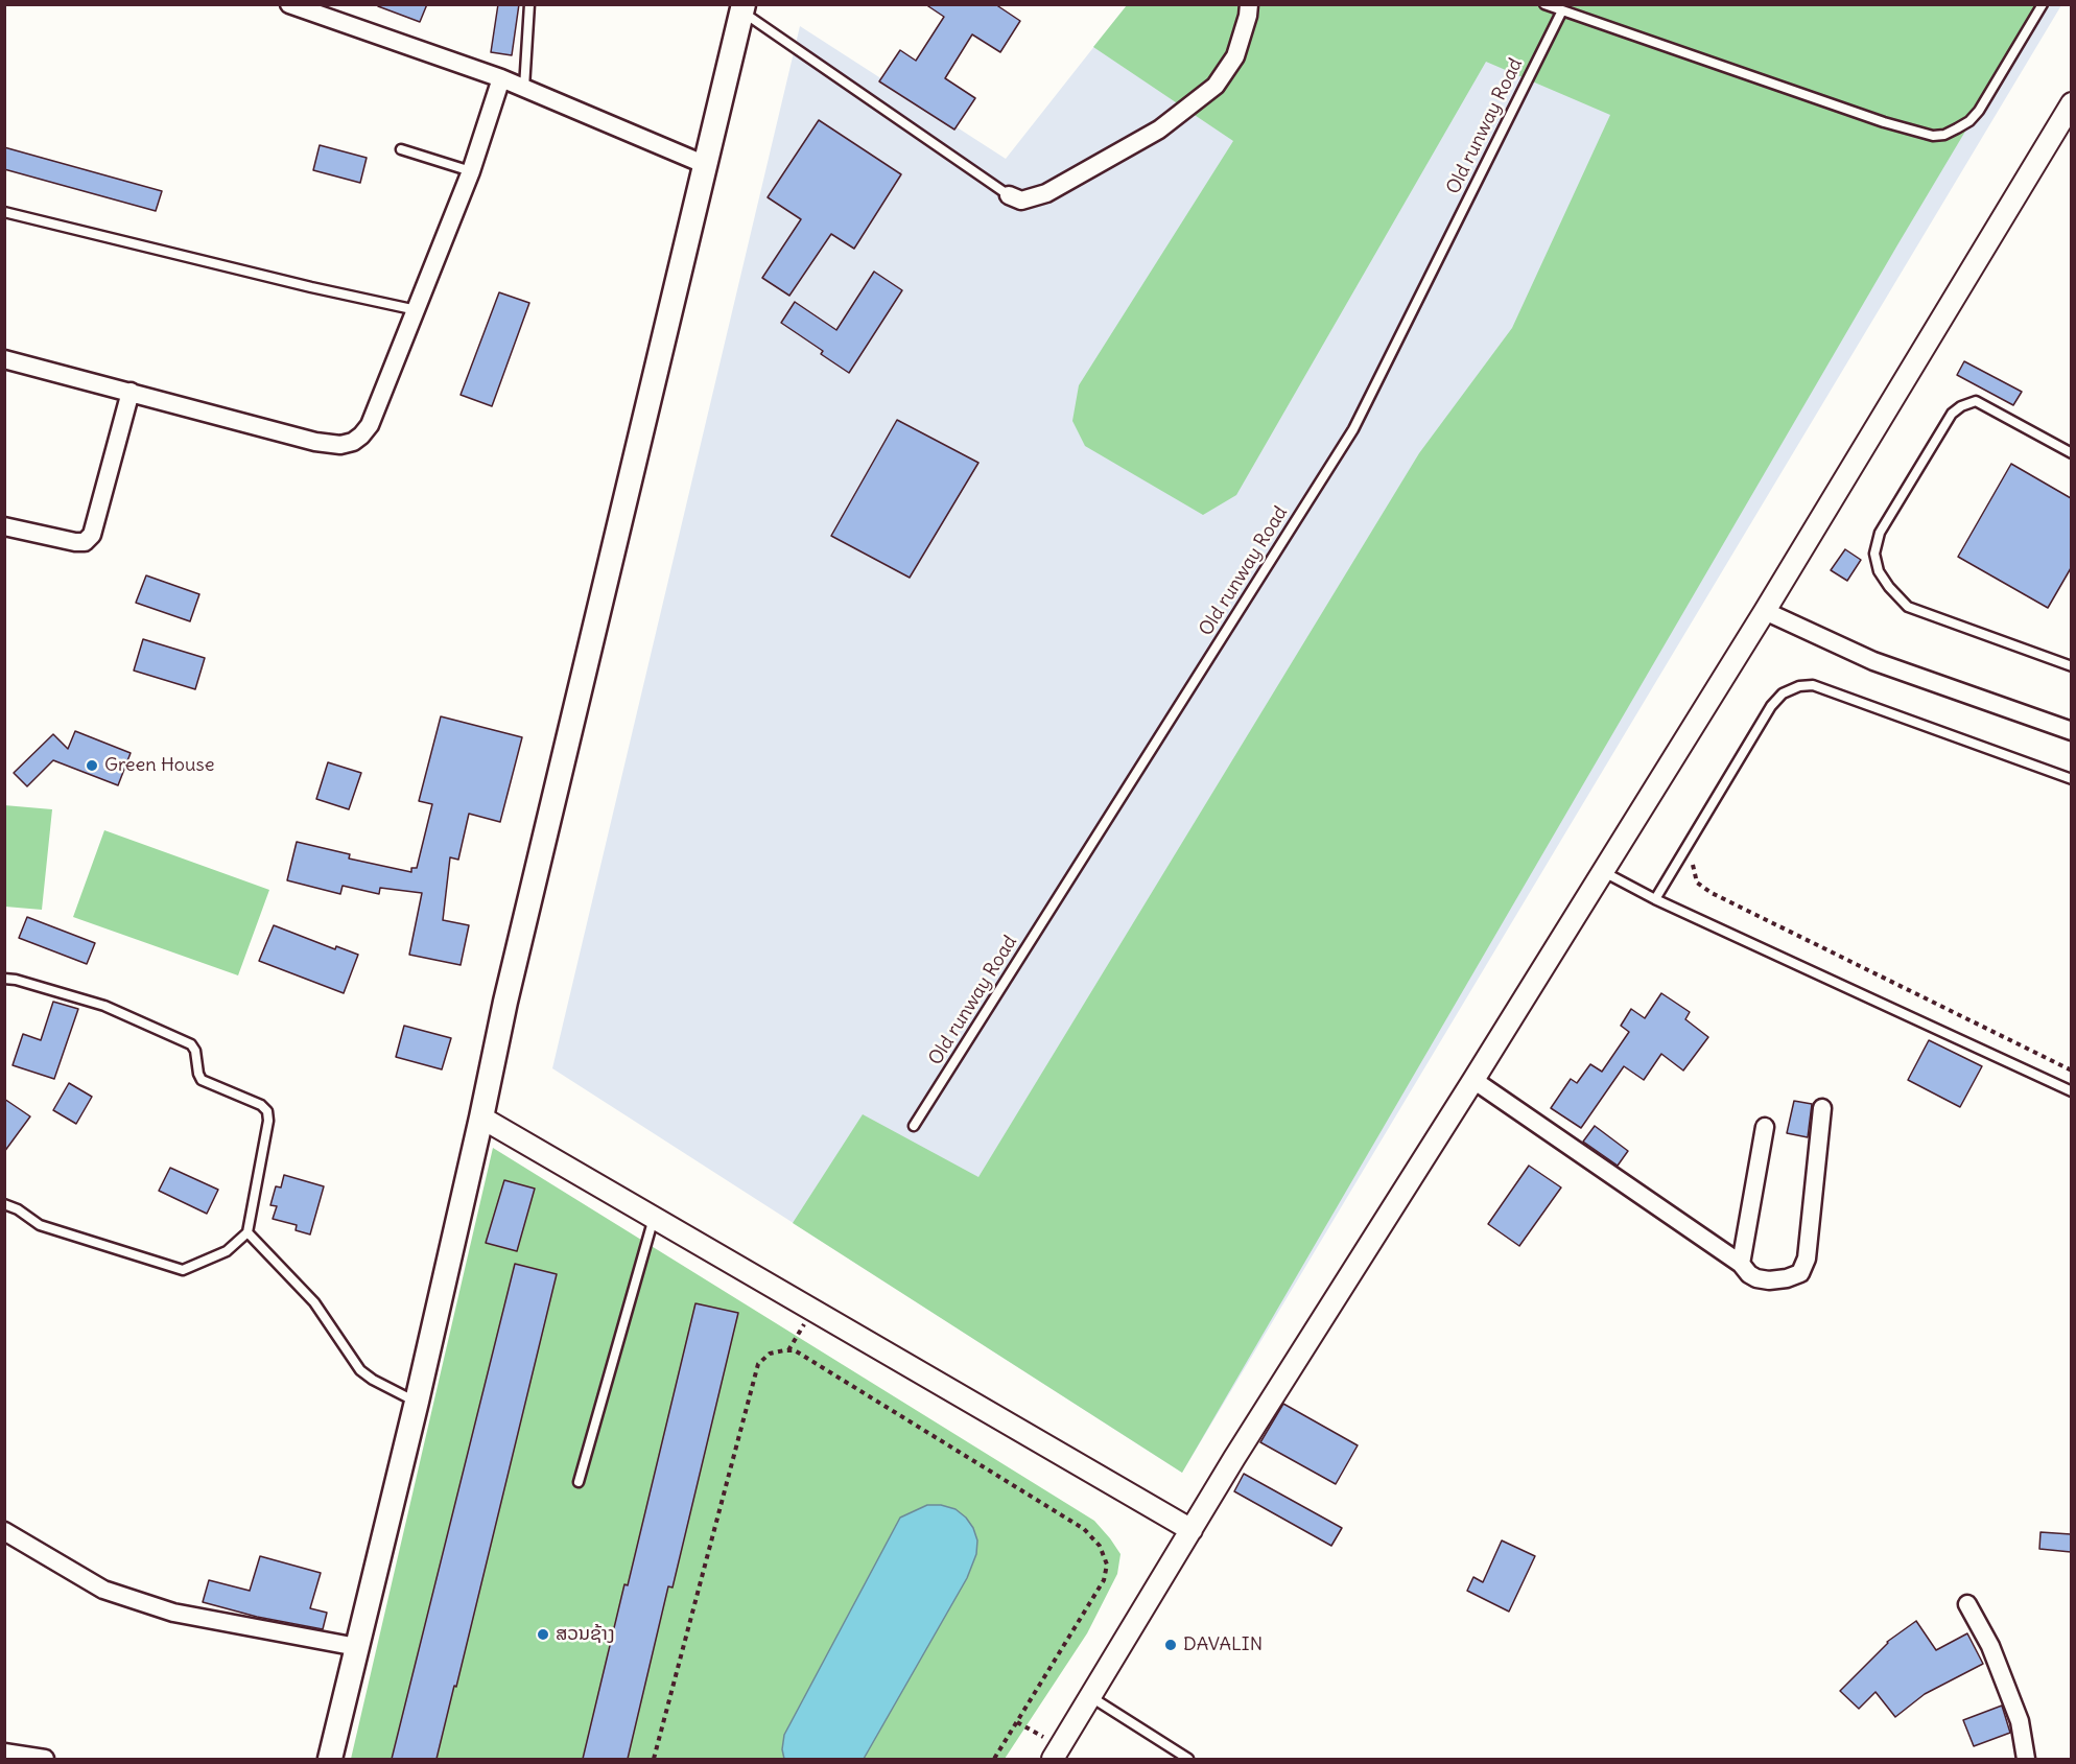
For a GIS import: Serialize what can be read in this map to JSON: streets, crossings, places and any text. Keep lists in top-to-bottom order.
{
  "streets": {
    "lane": ["Old runway Road"]
  },
  "places": ["Green House", "ສວນຊ້າງ", "DAVALIN"]
}
